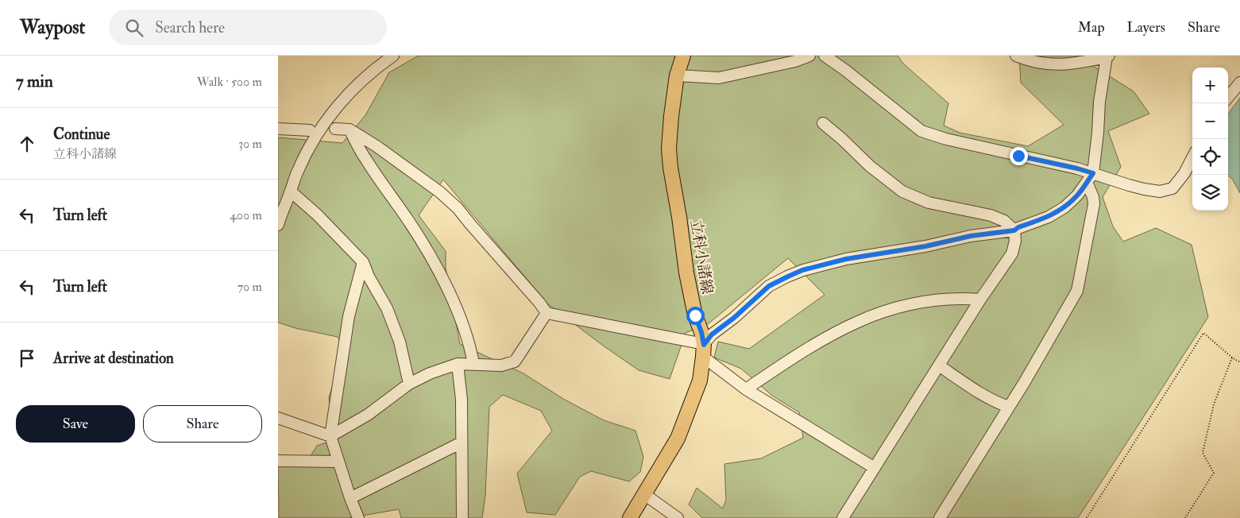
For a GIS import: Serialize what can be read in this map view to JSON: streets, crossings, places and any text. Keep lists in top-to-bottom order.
{
  "streets": {
    "main road": ["立科小諸線"]
  },
  "page": {
    "header": "Waypost",
    "search": "Search here",
    "nav": ["Map", "Layers", "Share"],
    "heading": ["7 min", "Walk · 500 m"],
    "map_buttons": ["+", "−"],
    "list": [
      ["Continue", "立科小諸線", "30 m"],
      ["Turn left", "400 m"],
      ["Turn left", "70 m"],
      "Arrive at destination"
    ],
    "buttons": ["Save", "Share"]
  }
}
